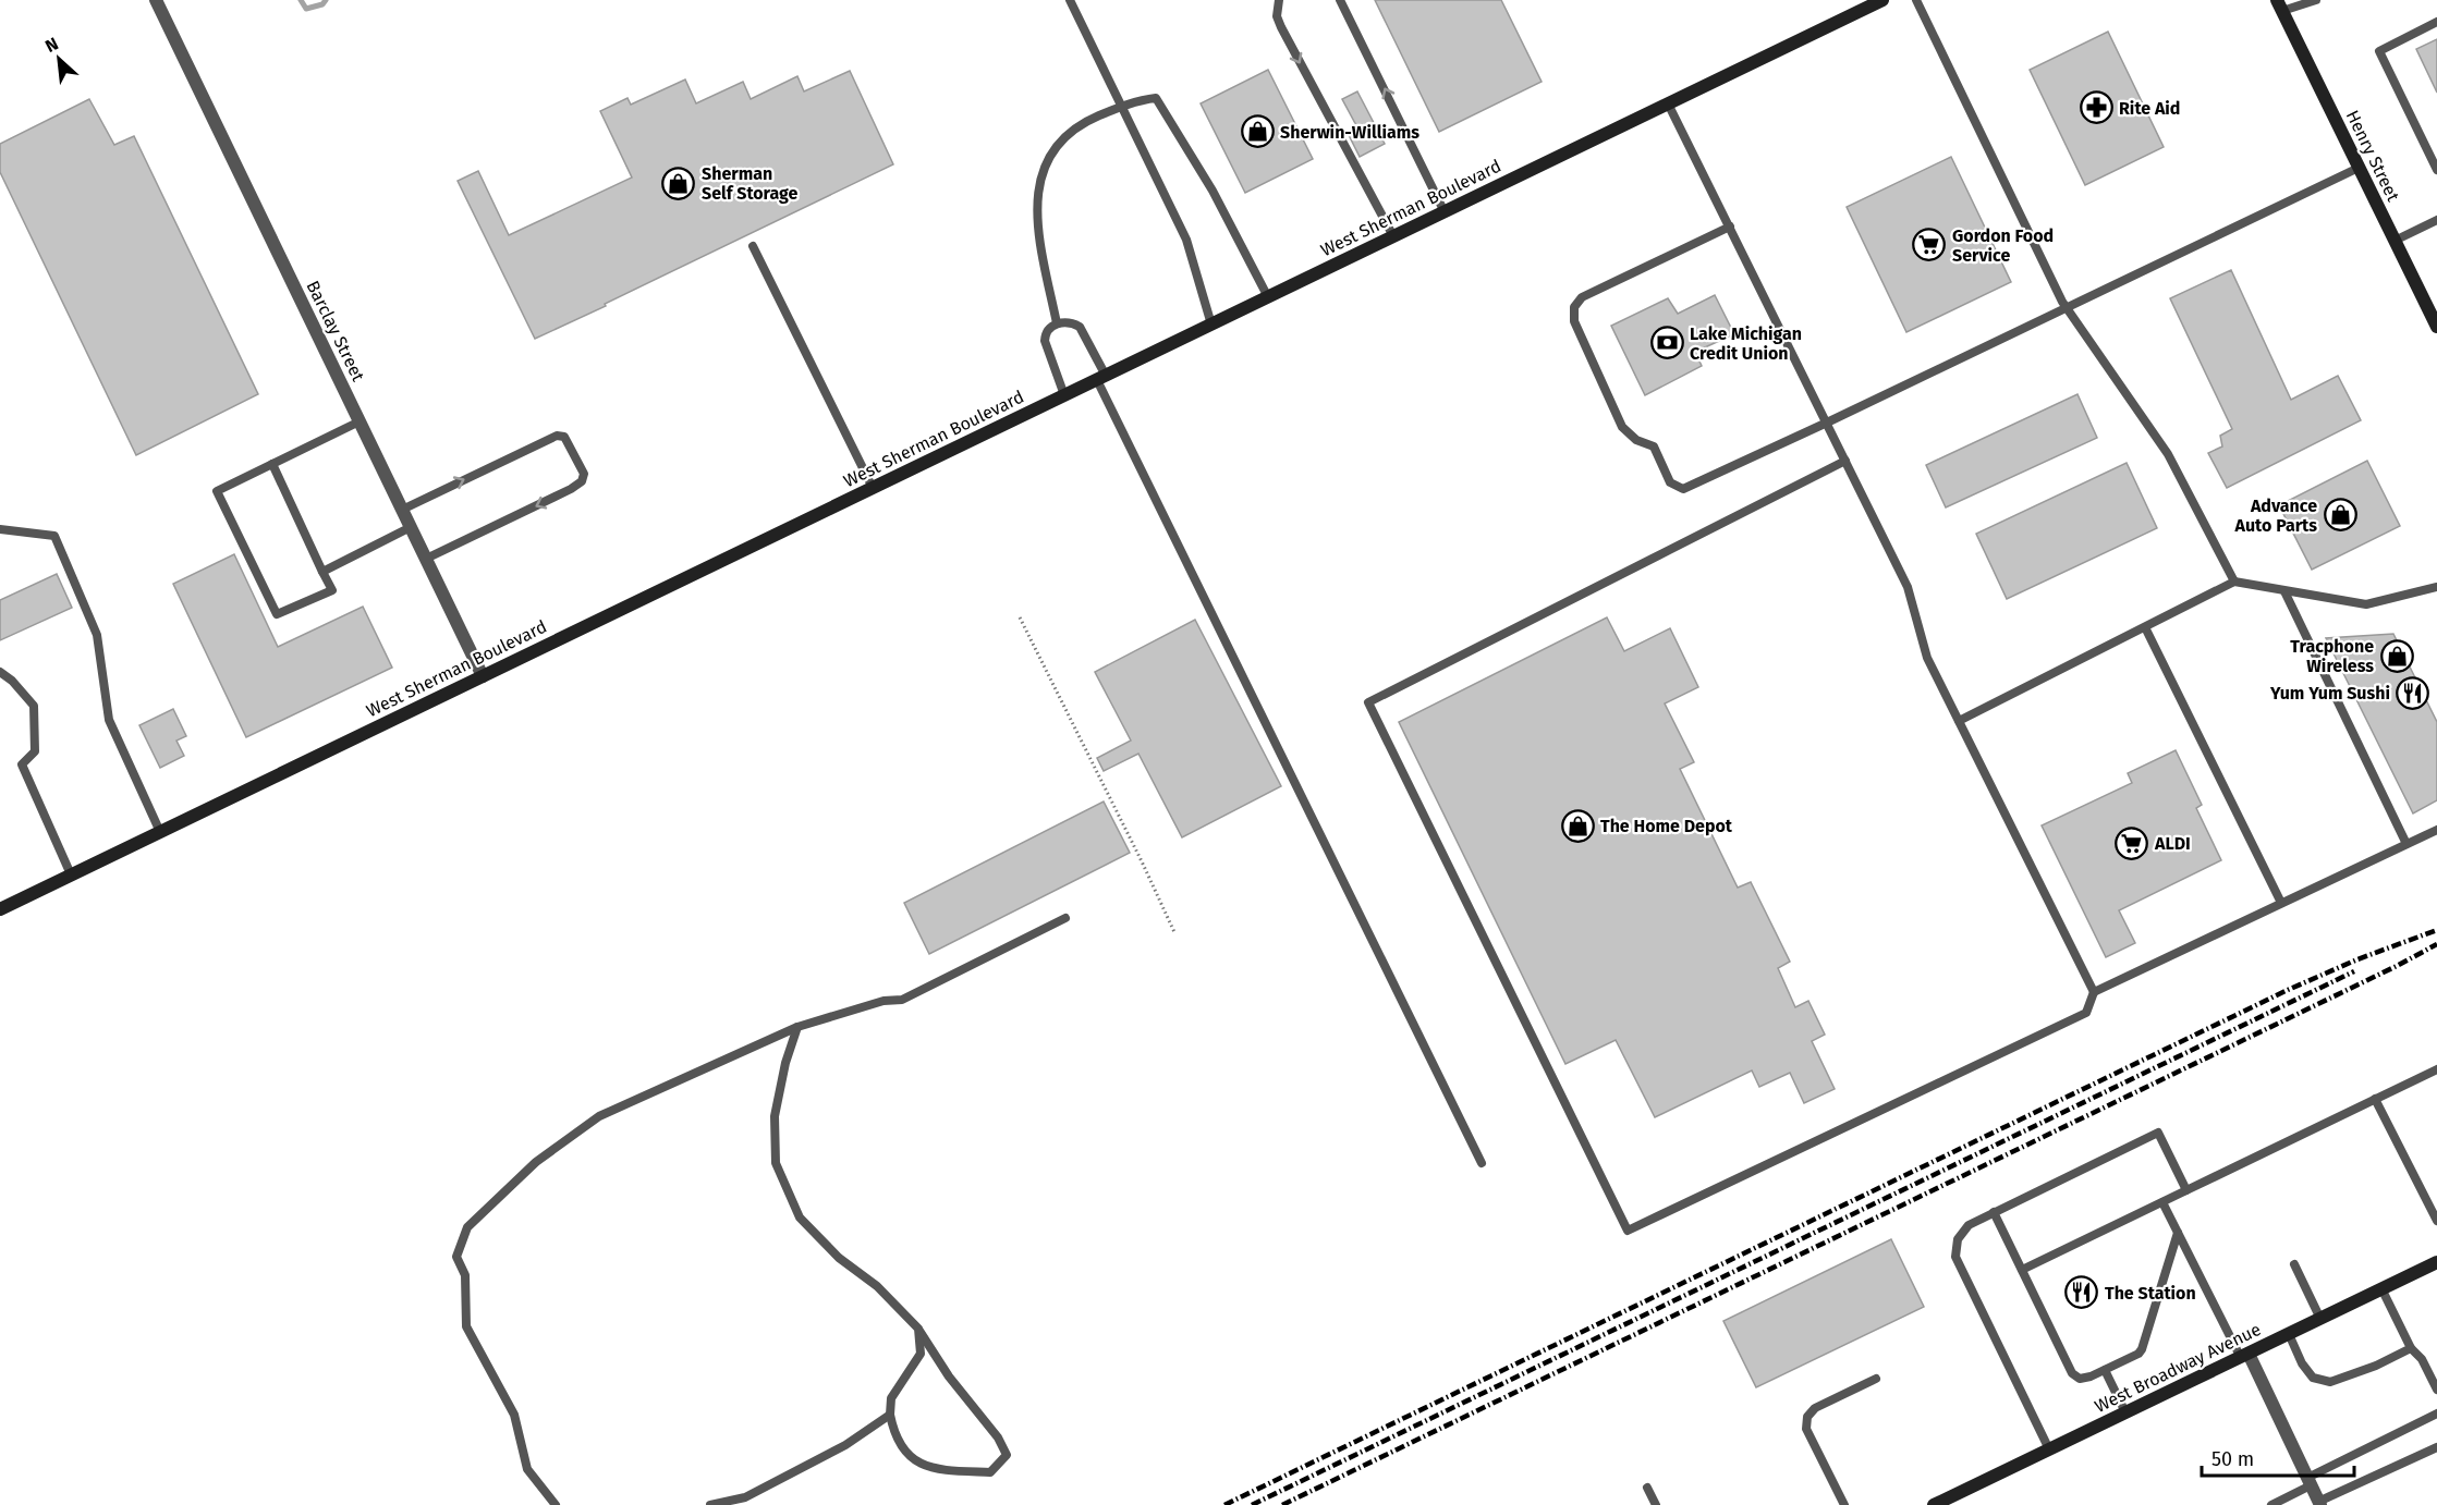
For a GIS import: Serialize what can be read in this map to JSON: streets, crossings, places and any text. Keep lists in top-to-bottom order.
{
  "streets": {
    "main road": ["Henry Street", "West Sherman Boulevard", "West Broadway Avenue"],
    "street": ["Barclay Street"]
  },
  "crossings": [
    ["West Sherman Boulevard", "Barclay Street"]
  ],
  "places": {
    "pharmacy": ["Rite Aid"],
    "shop": [
      "Sherwin-Williams",
      "Sherman Self Storage",
      "Advance Auto Parts",
      "Tracphone Wireless",
      "The Home Depot"
    ],
    "supermarket": ["Gordon Food Service", "ALDI"],
    "bank": ["Lake Michigan Credit Union"],
    "restaurant": ["Yum Yum Sushi", "The Station"]
  },
  "scale_bar": "50 m",
  "north": "top left"
}
